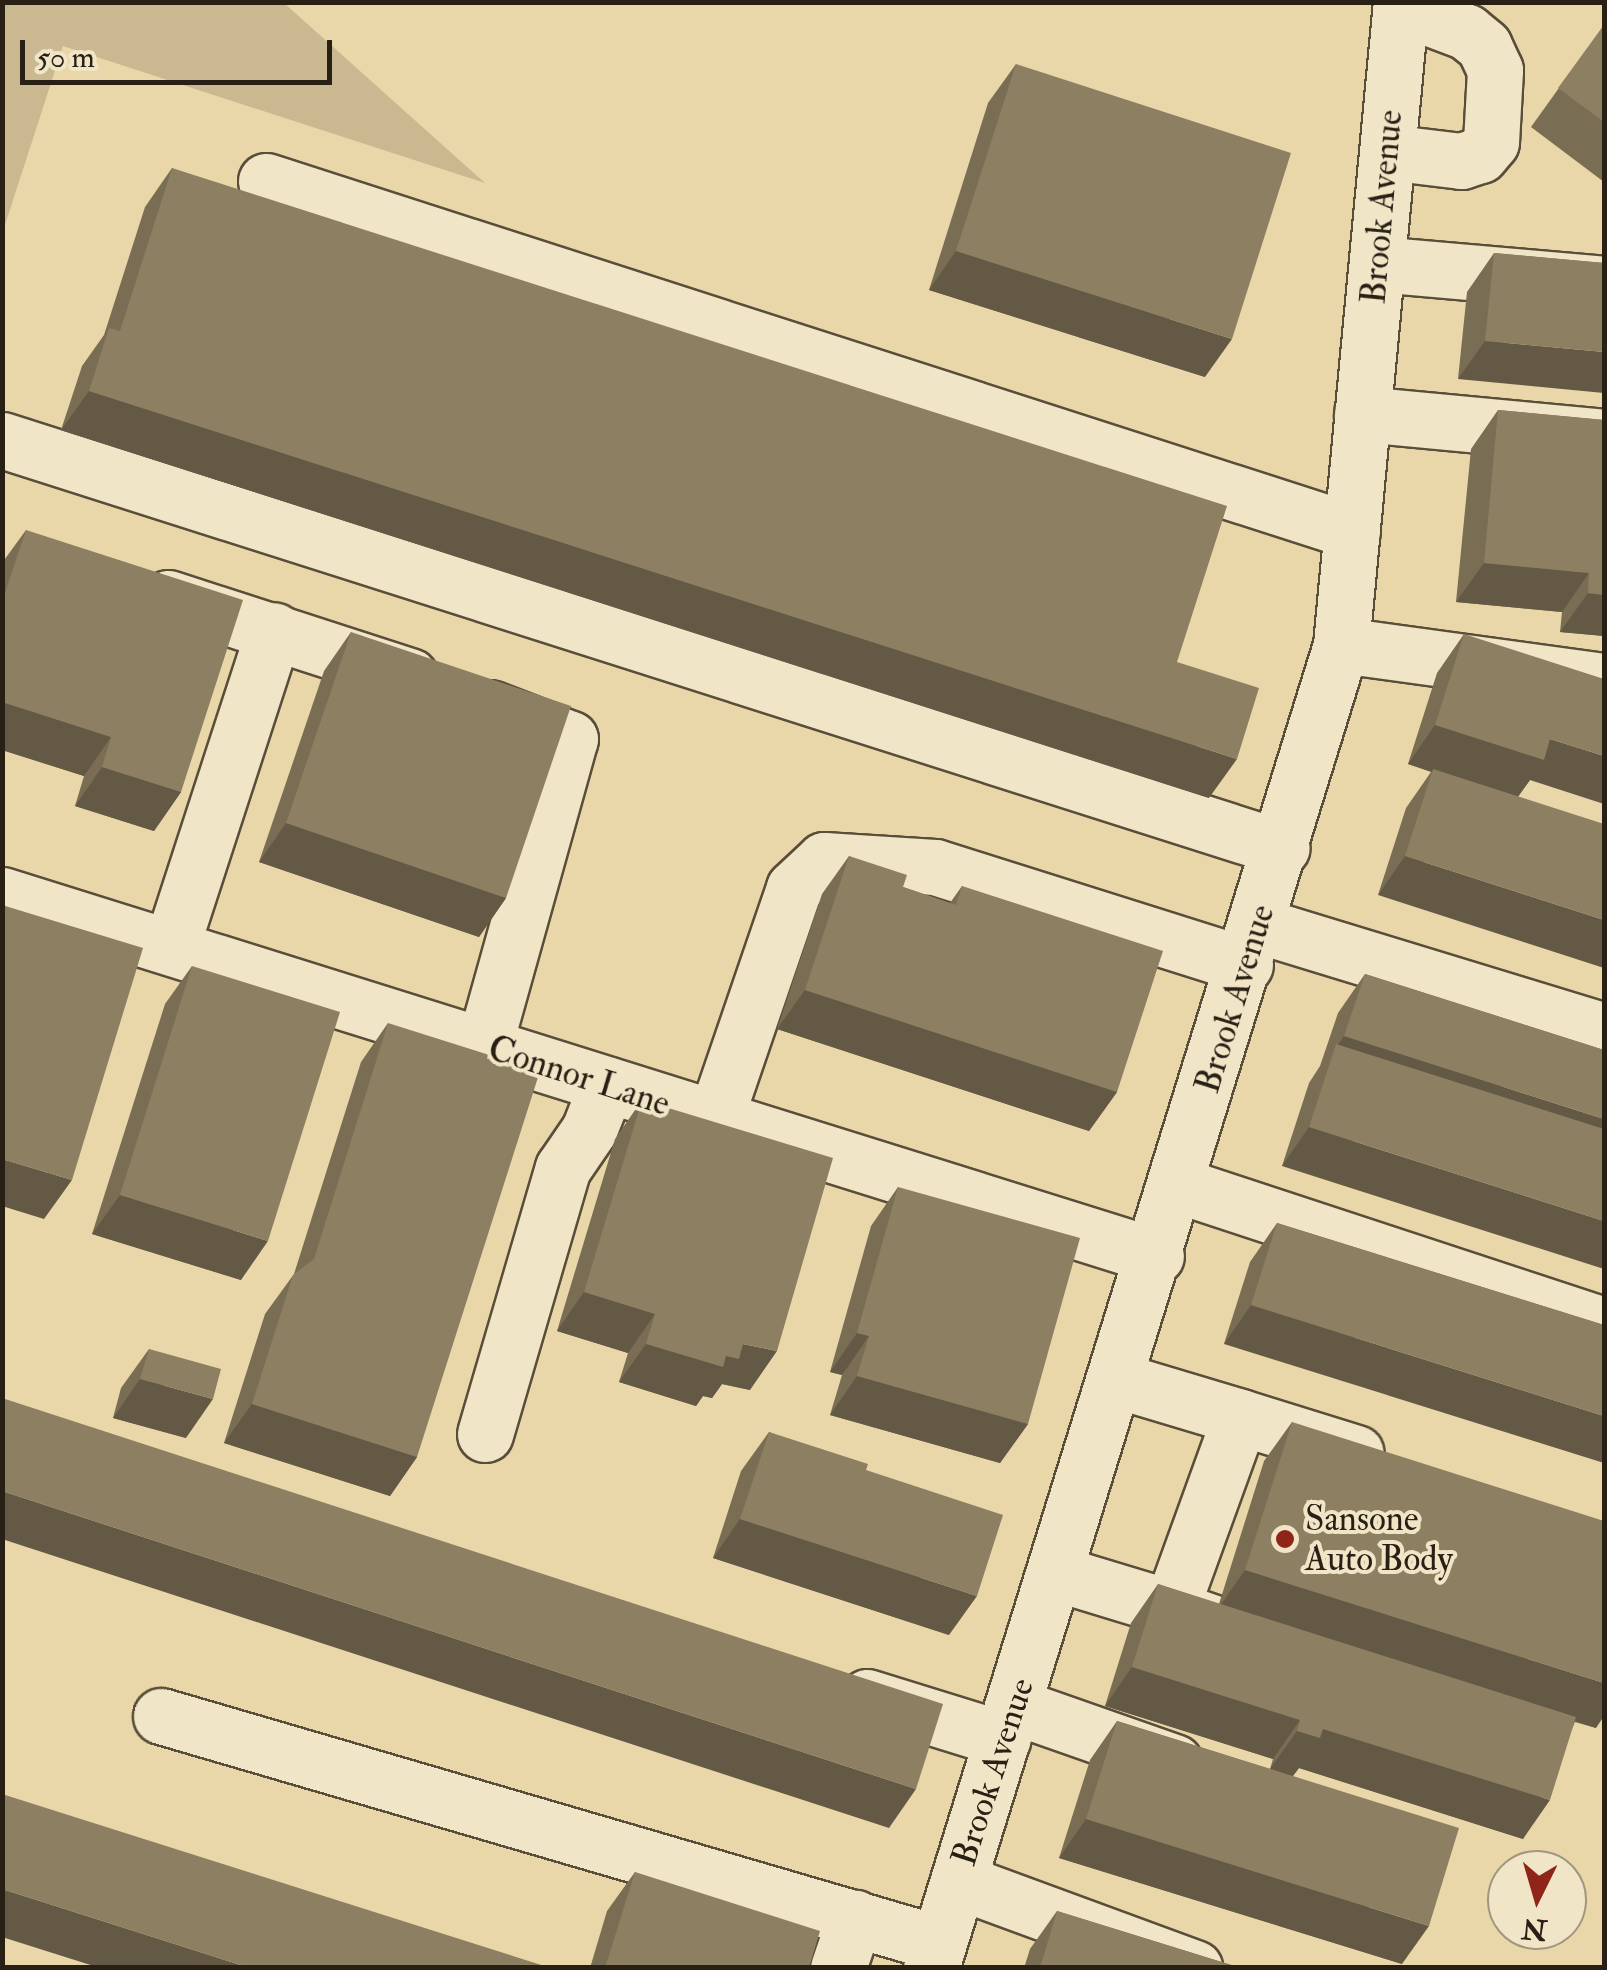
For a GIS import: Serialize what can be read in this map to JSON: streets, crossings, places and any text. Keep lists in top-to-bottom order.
{
  "streets": {
    "street": ["Brook Avenue", "Connor Lane"]
  },
  "crossings": [
    ["Brook Avenue", "Connor Lane"]
  ],
  "places": ["Sansone Auto Body"],
  "scale_bar": "50 m",
  "north": "bottom"
}
